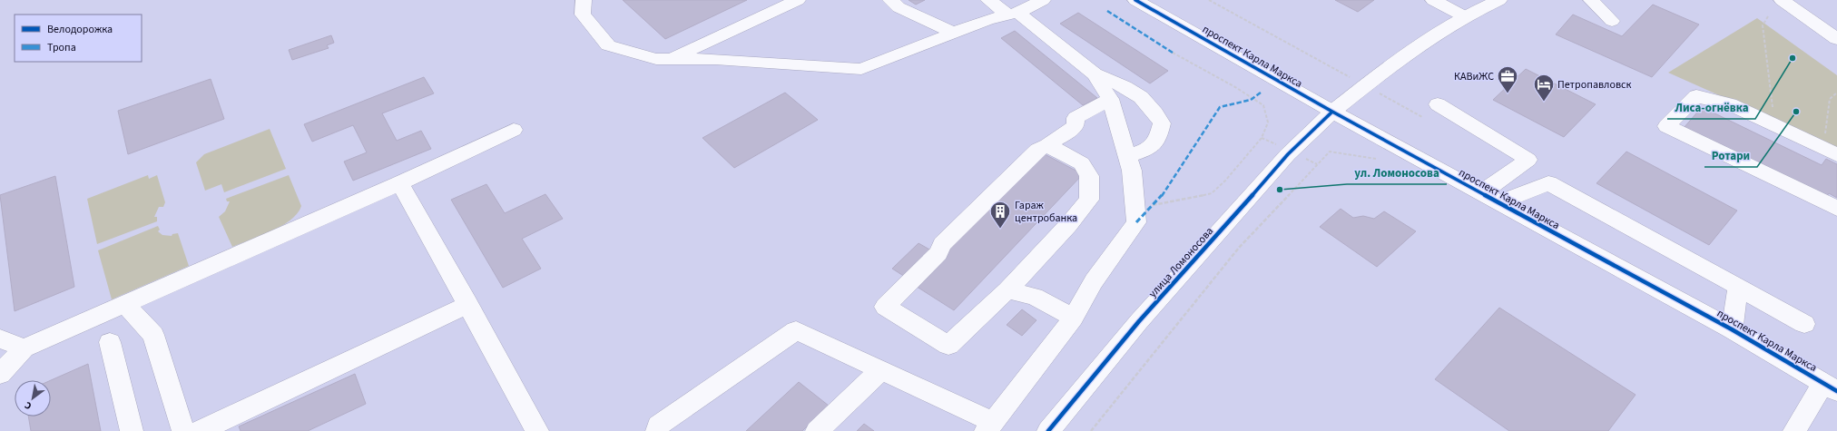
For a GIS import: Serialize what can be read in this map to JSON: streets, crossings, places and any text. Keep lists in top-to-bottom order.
{
  "streets": {
    "street": ["проспект Карла Маркса", "улица Ломоносова"]
  },
  "crossings": [
    ["проспект Карла Маркса", "улица Ломоносова"]
  ],
  "places": {
    "other": ["Лиса-огнёвка", "Ротари", "ул. Ломоносова"],
    "office": ["КАВиЖС"],
    "hotel": ["Петропавловск"],
    "building": ["Гараж центробанка"]
  },
  "legend": ["Велодорожка", "Тропа"],
  "north": "bottom left"
}
